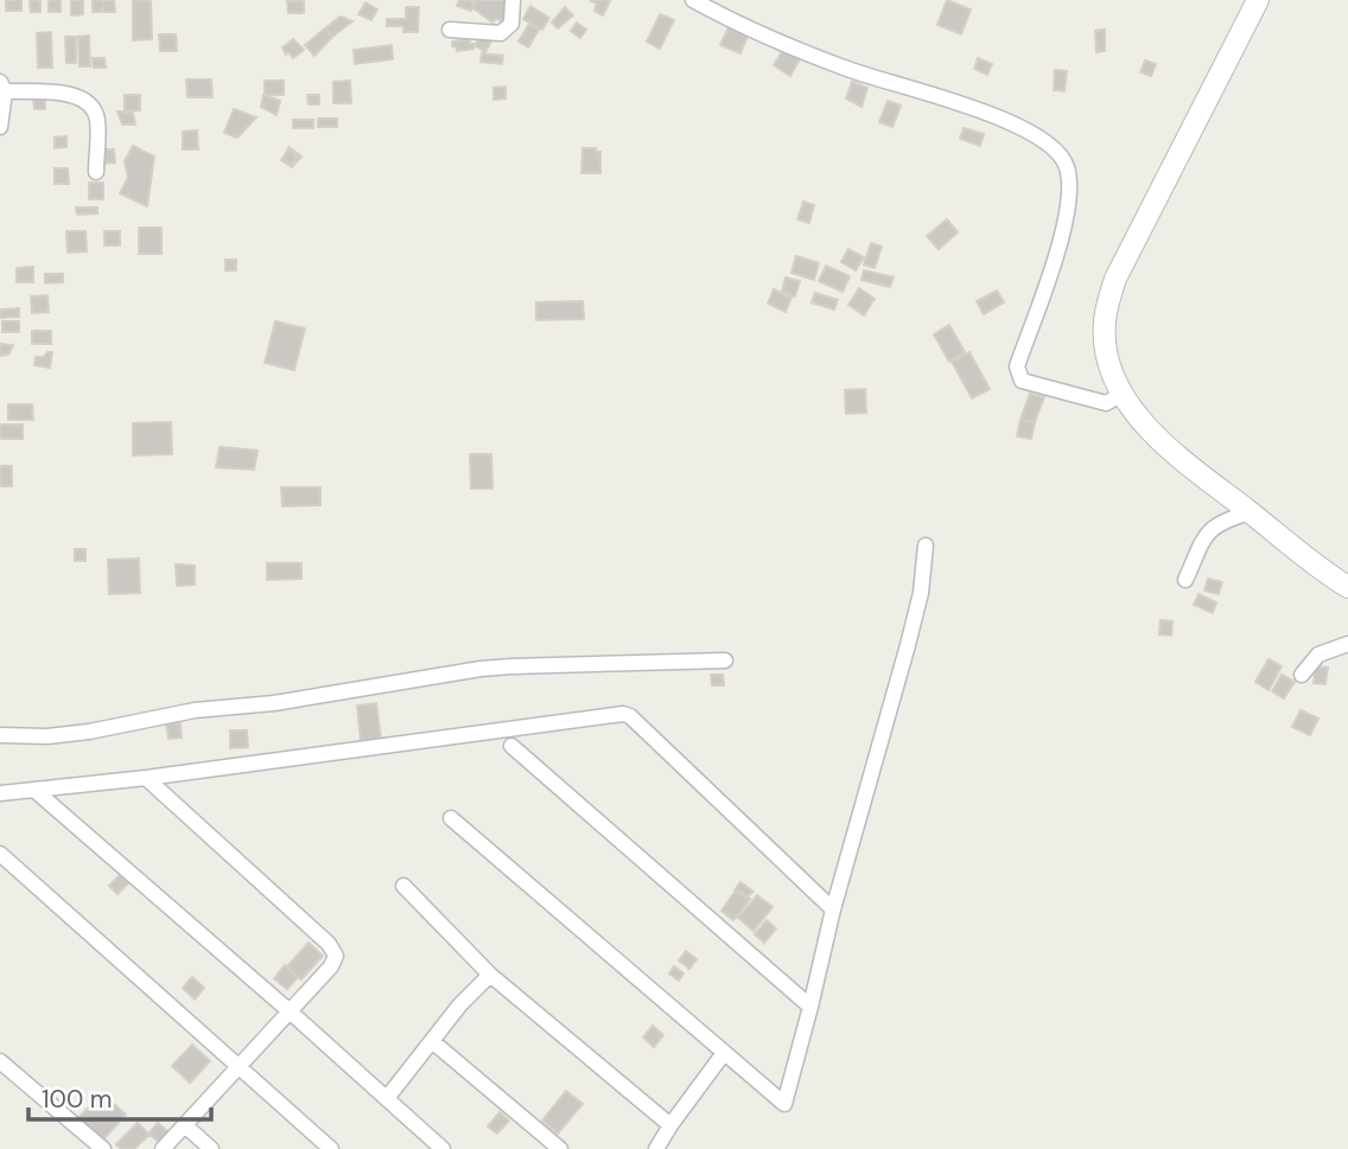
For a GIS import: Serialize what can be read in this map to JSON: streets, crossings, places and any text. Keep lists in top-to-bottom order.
{
  "scale_bar": "100 m"
}
